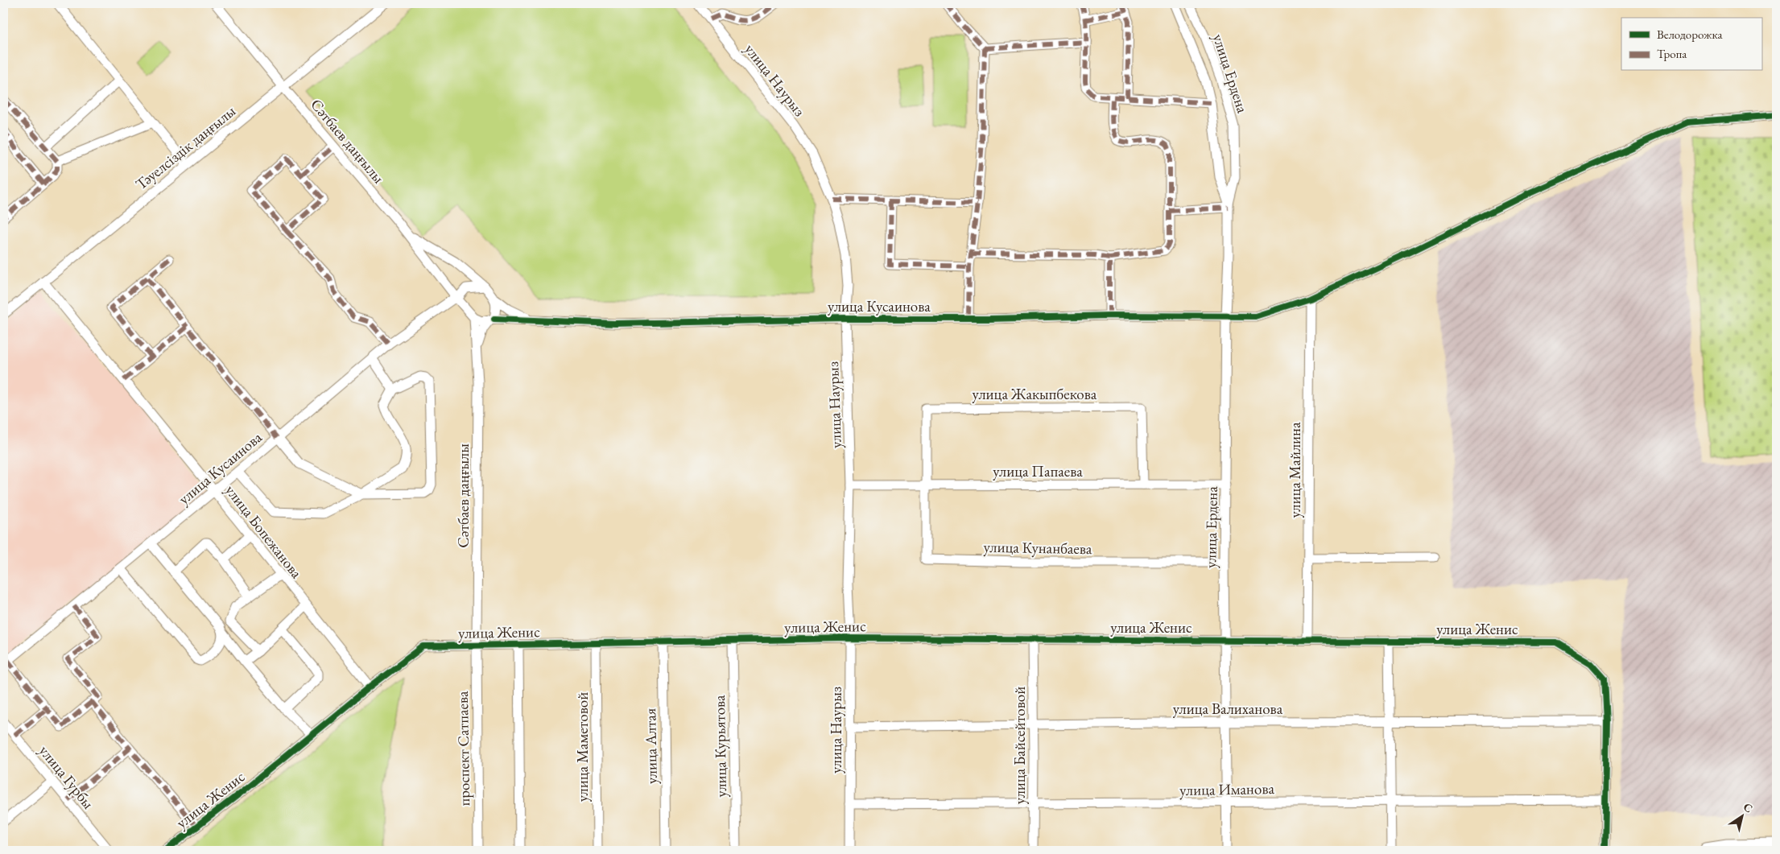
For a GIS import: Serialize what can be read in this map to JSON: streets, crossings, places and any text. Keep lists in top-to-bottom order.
{
  "streets": {
    "street": [
      "улица Ердена",
      "улица Наурыз",
      "Сәтбаев даңғылы",
      "Тәуелсіздік даңғылы",
      "улица Кусаинова",
      "улица Жакыпбекова",
      "улица Майлина",
      "улица Папаева",
      "улица Бопежанова",
      "улица Кунанбаева",
      "улица Женис",
      "улица Валиханова",
      "улица Байсейтовой",
      "улица Алтая",
      "улица Курьятова",
      "улица Маметовой",
      "проспект Сатпаева",
      "улица Гурбы",
      "улица Иманова"
    ]
  },
  "crossings": [
    ["улица Ердена", "улица Кусаинова"],
    ["улица Ердена", "улица Папаева"],
    ["улица Ердена", "улица Кунанбаева"],
    ["улица Ердена", "улица Женис"],
    ["улица Ердена", "улица Валиханова"],
    ["улица Ердена", "улица Иманова"],
    ["улица Наурыз", "улица Кусаинова"],
    ["улица Наурыз", "улица Папаева"],
    ["улица Наурыз", "улица Женис"],
    ["улица Наурыз", "улица Валиханова"],
    ["улица Наурыз", "улица Иманова"],
    ["Сәтбаев даңғылы", "Тәуелсіздік даңғылы"],
    ["Сәтбаев даңғылы", "улица Кусаинова"],
    ["Сәтбаев даңғылы", "улица Женис"],
    ["Сәтбаев даңғылы", "проспект Сатпаева"],
    ["Тәуелсіздік даңғылы", "улица Бопежанова"],
    ["улица Кусаинова", "улица Майлина"],
    ["улица Кусаинова", "улица Бопежанова"],
    ["улица Жакыпбекова", "улица Папаева"],
    ["улица Жакыпбекова", "улица Кунанбаева"],
    ["улица Майлина", "улица Женис"],
    ["улица Папаева", "улица Кунанбаева"],
    ["улица Бопежанова", "улица Женис"],
    ["улица Женис", "улица Валиханова"],
    ["улица Женис", "улица Байсейтовой"],
    ["улица Женис", "улица Алтая"],
    ["улица Женис", "улица Курьятова"],
    ["улица Женис", "улица Маметовой"],
    ["улица Женис", "проспект Сатпаева"],
    ["улица Валиханова", "улица Байсейтовой"],
    ["улица Байсейтовой", "улица Иманова"]
  ],
  "legend": ["Велодорожка", "Тропа"],
  "north": "top right"
}
